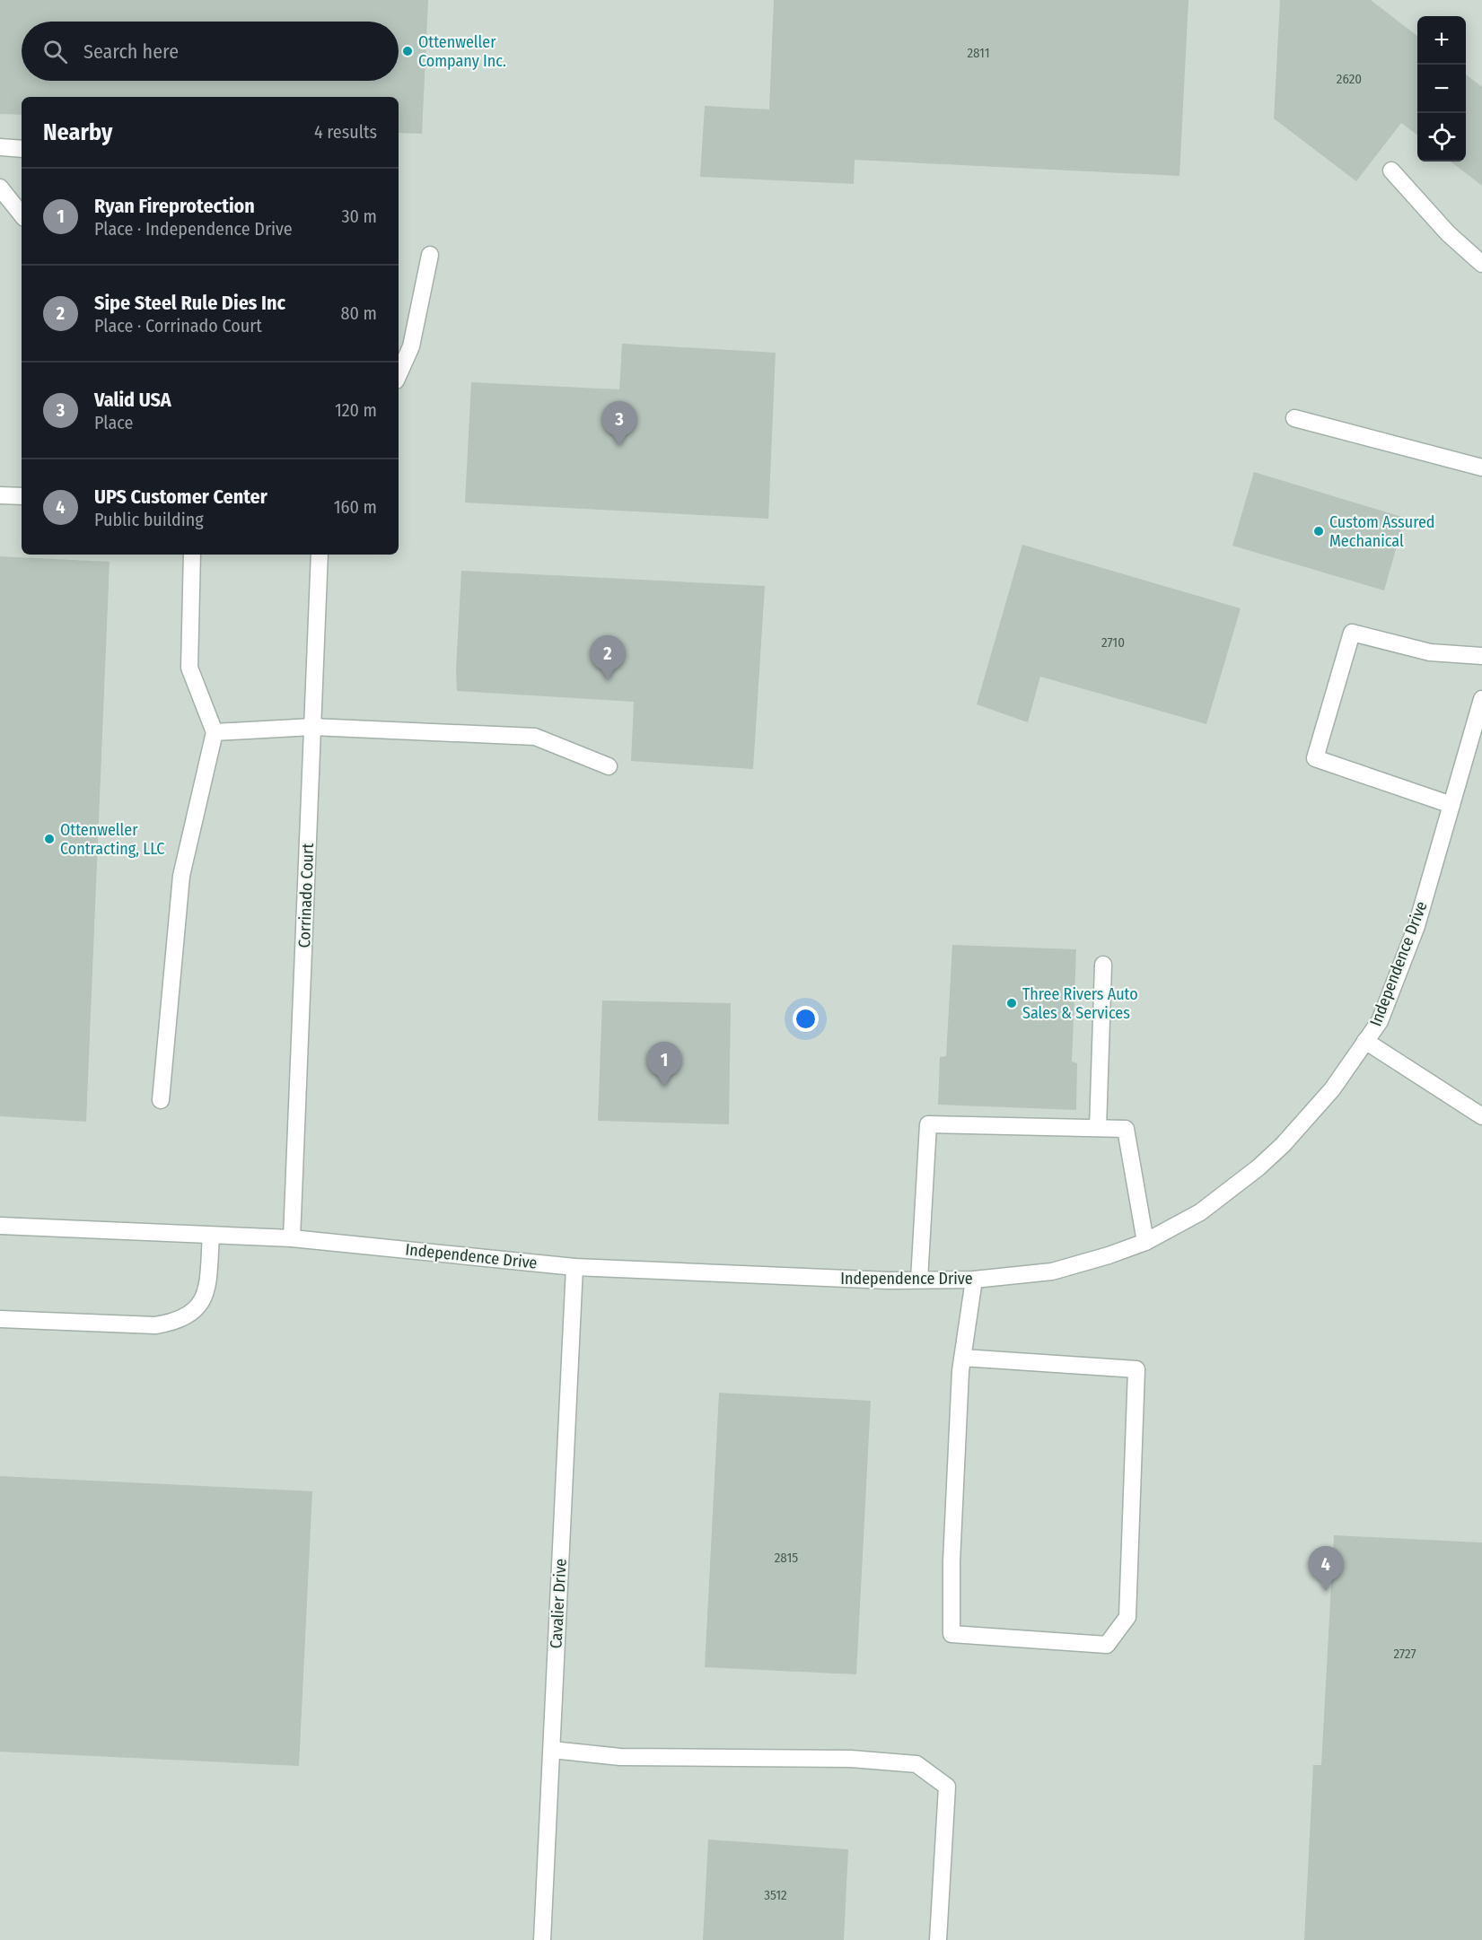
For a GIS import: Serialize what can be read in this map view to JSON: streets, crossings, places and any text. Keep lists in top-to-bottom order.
{
  "streets": {
    "street": ["Corrinado Court", "Independence Drive", "Cavalier Drive"]
  },
  "crossings": [
    ["Corrinado Court", "Independence Drive"],
    ["Independence Drive", "Cavalier Drive"]
  ],
  "places": [
    "Ottenweller Company Inc.",
    "Custom Assured Mechanical",
    "Ottenweller Contracting, LLC",
    "Three Rivers Auto Sales & Services"
  ],
  "house_numbers": [
    "2811",
    "2620",
    "2710",
    "2815",
    "2727",
    "3512"
  ],
  "page": {
    "map_buttons": ["+", "−"],
    "search": "Search here",
    "heading": ["Nearby", "4 results"],
    "list": [
      {
        "mark": "1",
        "name": "Ryan Fireprotection",
        "note": "Place · Independence Drive",
        "value": "30 m"
      },
      {
        "mark": "2",
        "name": "Sipe Steel Rule Dies Inc",
        "note": "Place · Corrinado Court",
        "value": "80 m"
      },
      {
        "mark": "3",
        "name": "Valid USA",
        "note": "Place",
        "value": "120 m"
      },
      {
        "mark": "4",
        "name": "UPS Customer Center",
        "note": "Public building",
        "value": "160 m"
      }
    ],
    "pins": [
      "3",
      "2",
      "1",
      "4"
    ]
  }
}
